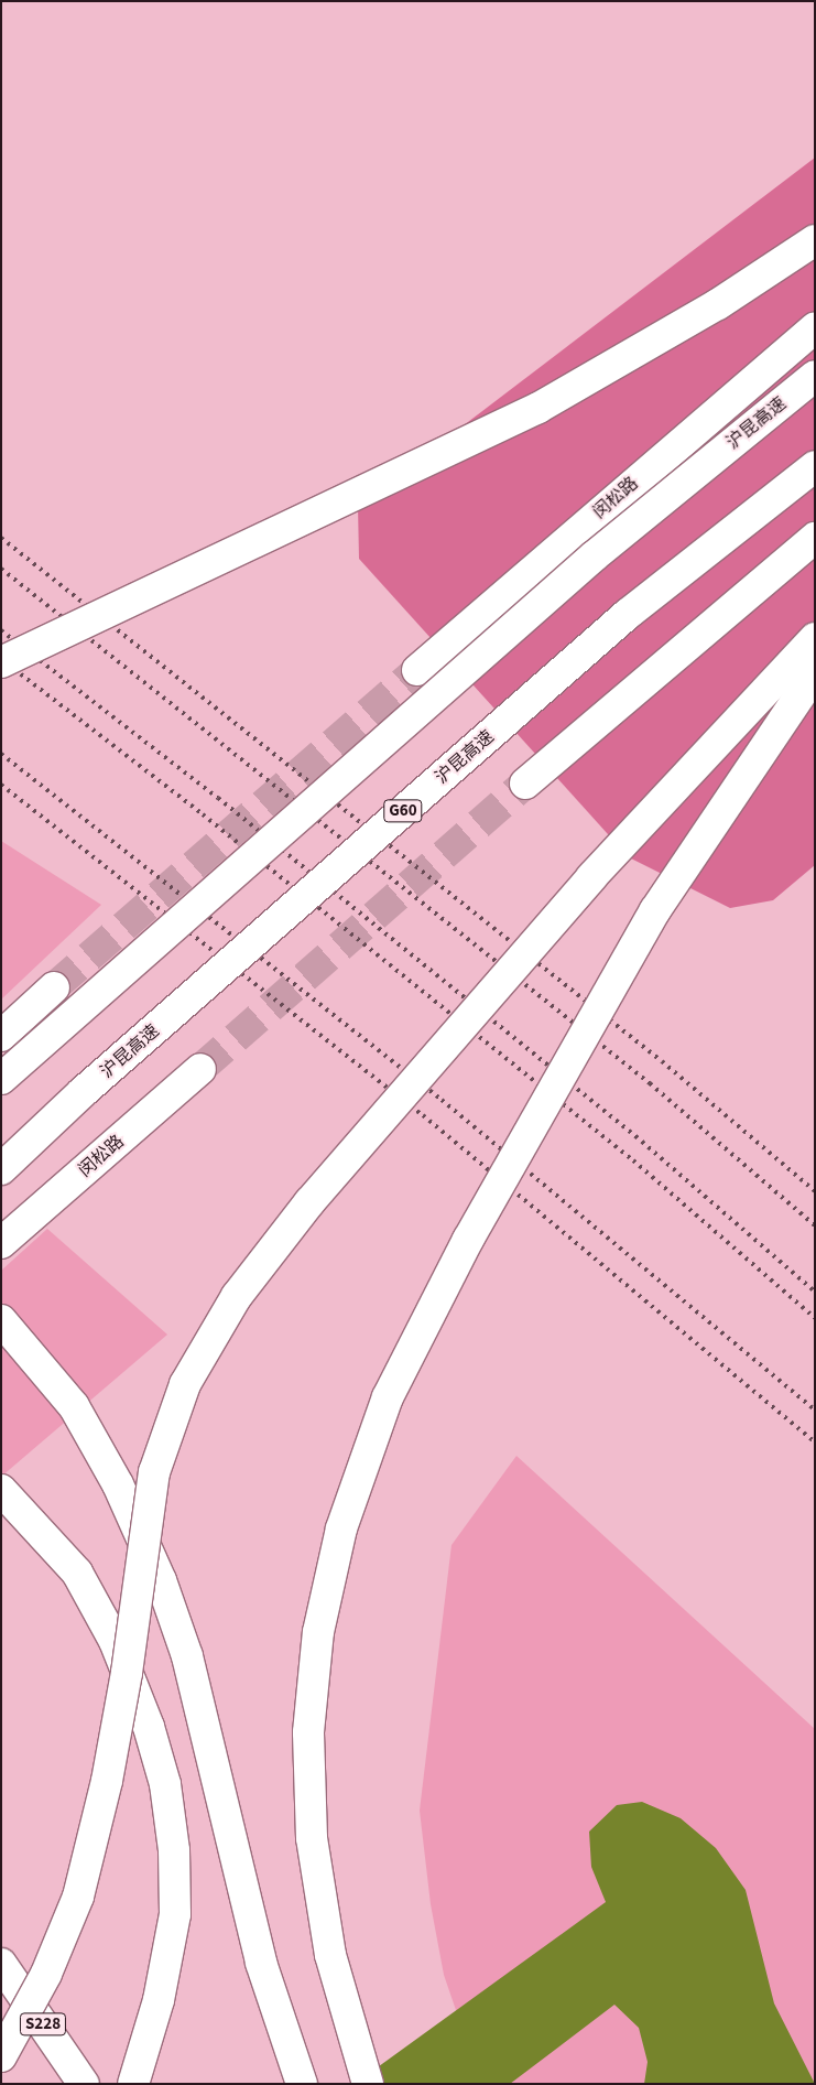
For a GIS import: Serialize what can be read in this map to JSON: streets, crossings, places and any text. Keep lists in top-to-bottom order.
{
  "streets": {
    "main road": [
      "沪昆高速",
      "闵松路",
      "G60",
      "S228"
    ]
  }
}
